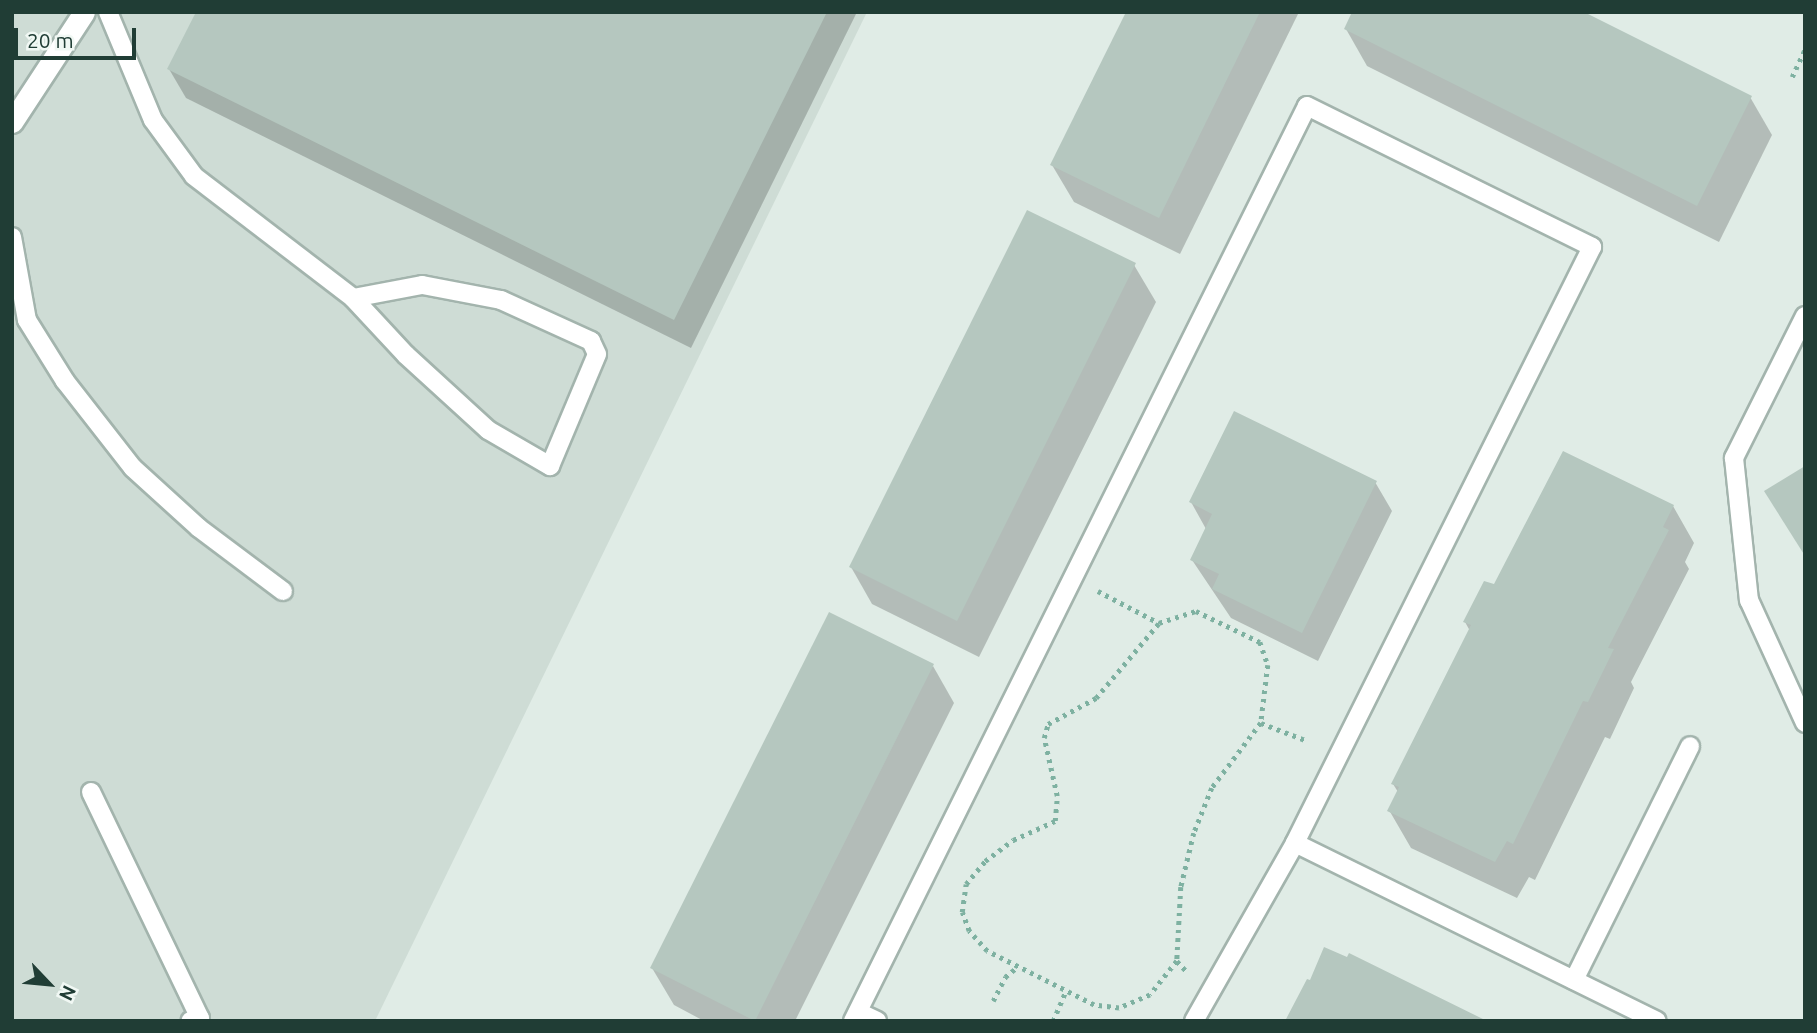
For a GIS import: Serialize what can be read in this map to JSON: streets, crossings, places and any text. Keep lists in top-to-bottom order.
{
  "scale_bar": "20 m",
  "north": "bottom right"
}
